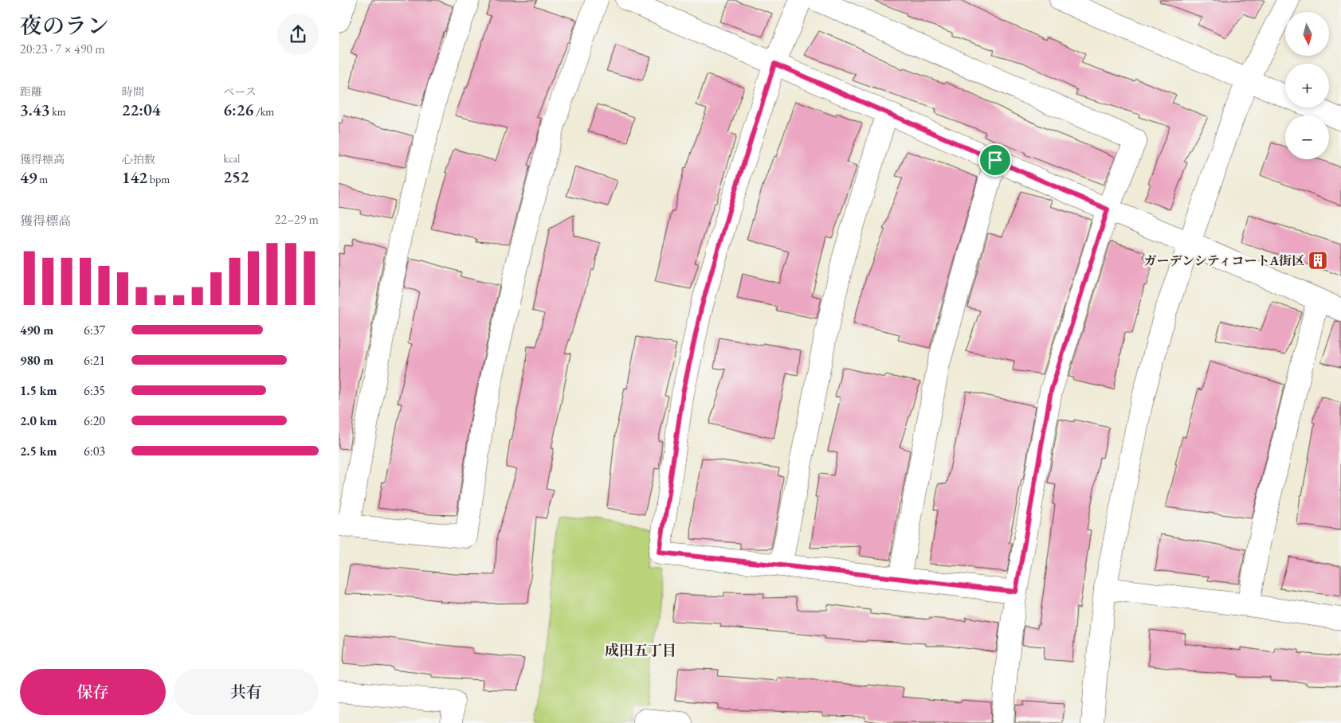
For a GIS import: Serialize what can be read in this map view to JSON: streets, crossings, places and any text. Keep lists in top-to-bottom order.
{
  "districts": ["成田五丁目"],
  "places": {
    "building": ["ガーデンシティコートA街区"]
  },
  "north": "bottom",
  "page": {
    "heading": ["夜のラン", "20:23 · 7 × 490 m"],
    "map_buttons": ["+", "−"],
    "stats": [
      ["距離", "3.43 km"],
      ["時間", "22:04"],
      ["ペース", "6:26 /km"],
      ["獲得標高", "49 m"],
      ["心拍数", "142 bpm"],
      ["kcal", "252"]
    ],
    "chart": ["獲得標高", "22–29 m"],
    "list": [
      {
        "name": "490 m",
        "note": "6:37"
      },
      {
        "name": "980 m",
        "note": "6:21"
      },
      {
        "name": "1.5 km",
        "note": "6:35"
      },
      {
        "name": "2.0 km",
        "note": "6:20"
      },
      {
        "name": "2.5 km",
        "note": "6:03"
      }
    ],
    "buttons": ["保存", "共有"]
  }
}
